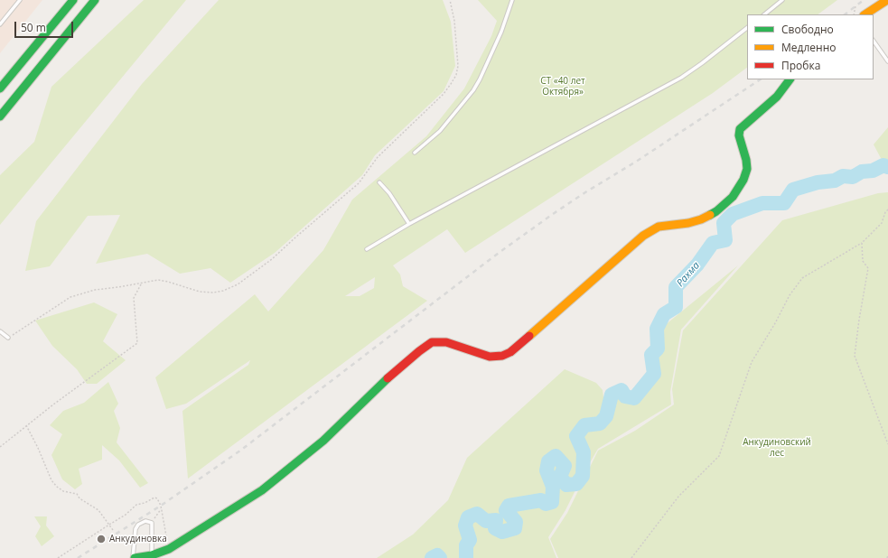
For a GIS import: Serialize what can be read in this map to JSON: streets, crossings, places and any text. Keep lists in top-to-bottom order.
{
  "water": ["Рахма"],
  "parks": ["СТ «40 лет Октября»", "Анкудиновский лес"],
  "places": ["Анкудиновка"],
  "legend": ["Свободно", "Медленно", "Пробка"],
  "scale_bar": "50 m"
}
